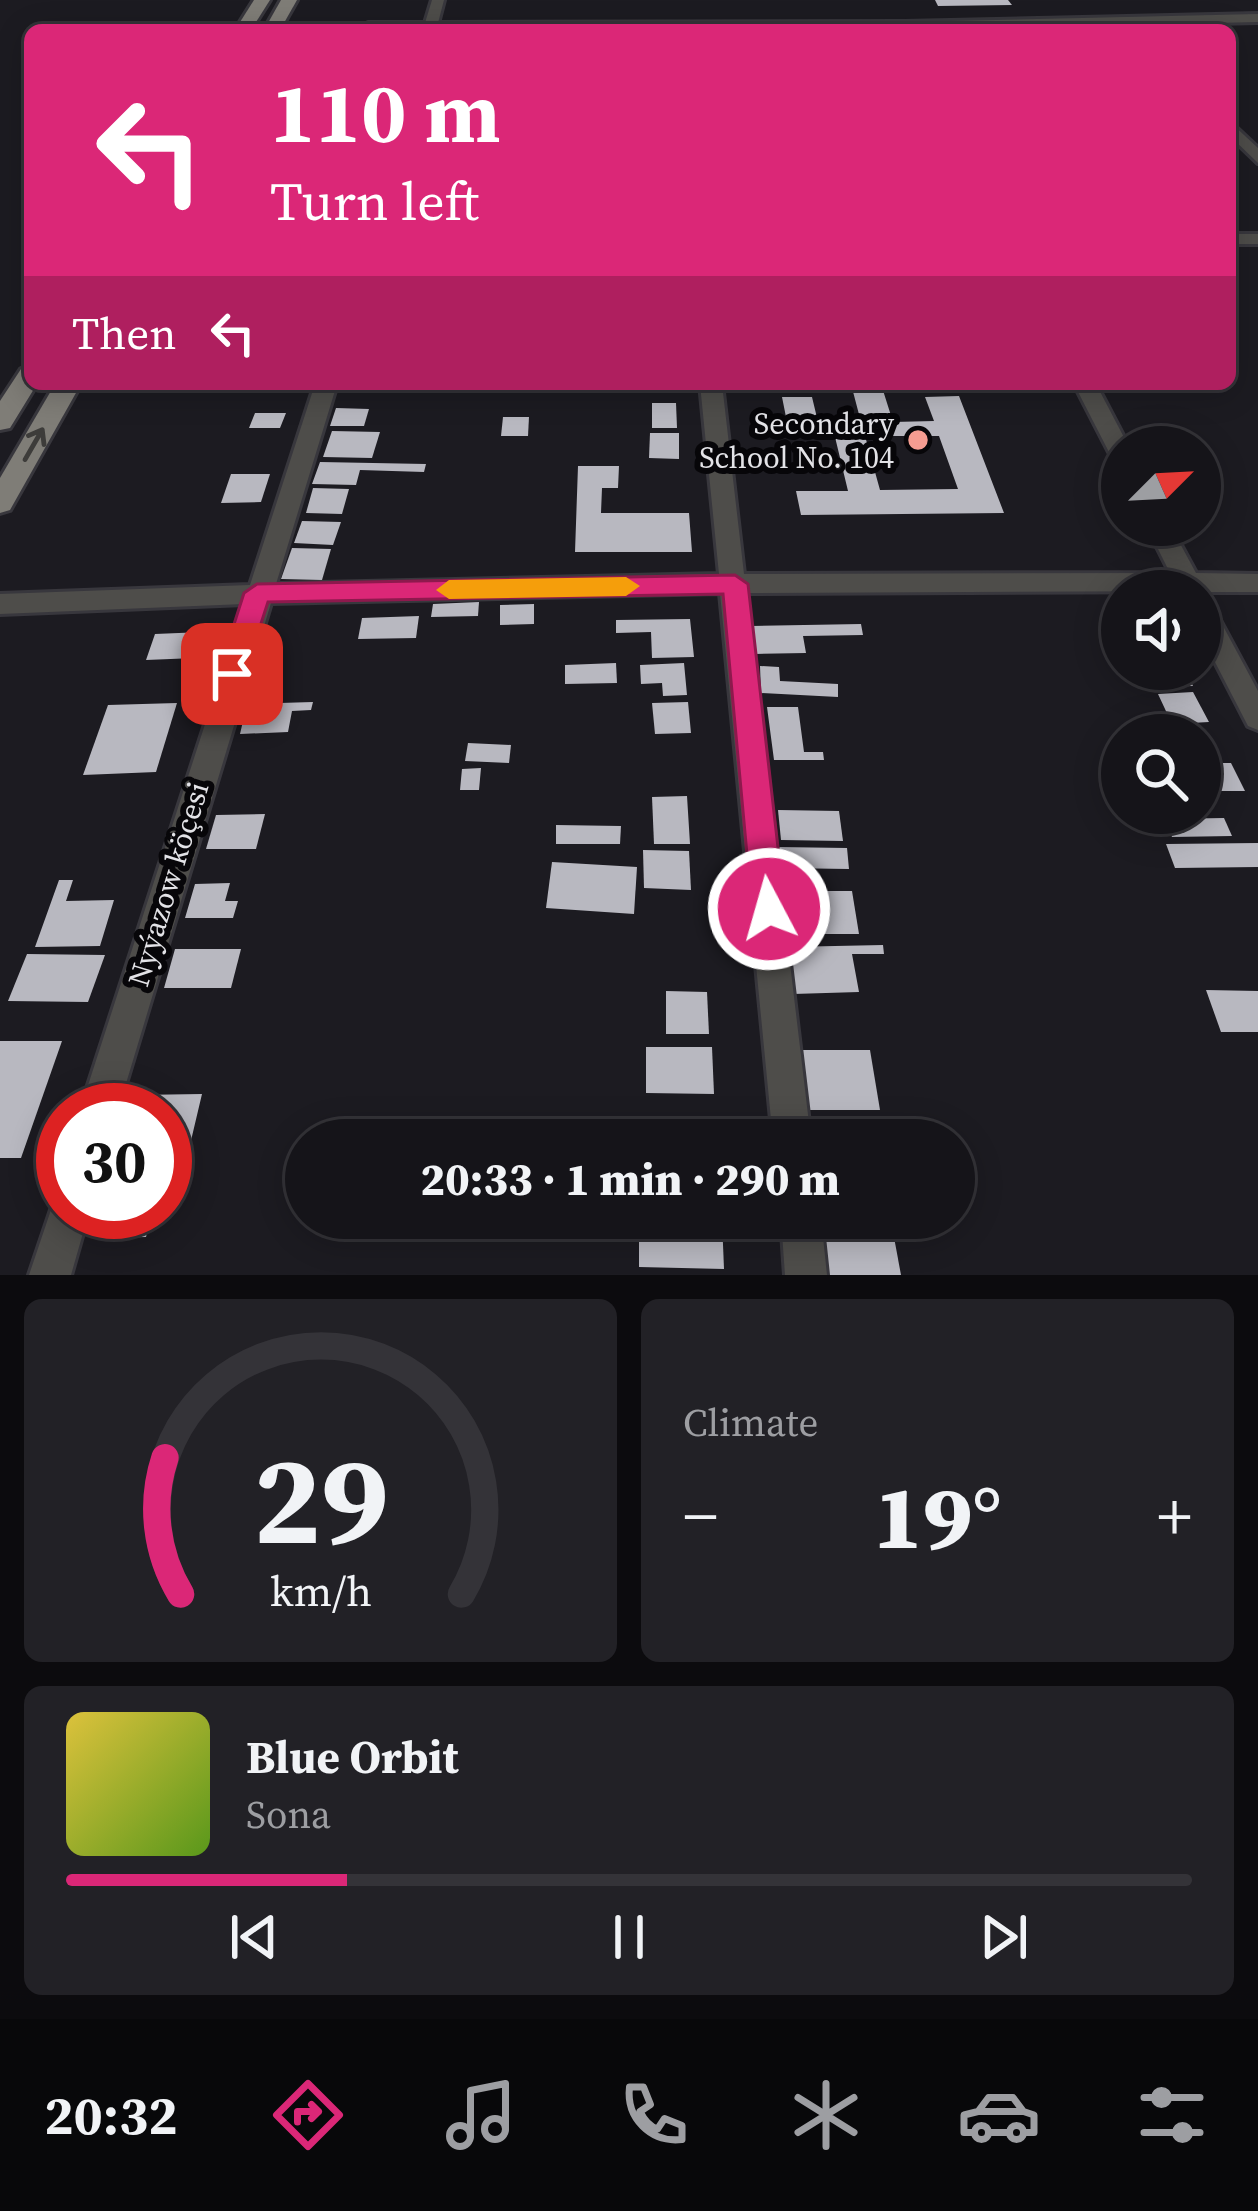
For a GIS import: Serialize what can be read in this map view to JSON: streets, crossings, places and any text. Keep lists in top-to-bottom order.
{
  "streets": {
    "street": ["Nyýazow köçesi"]
  },
  "places": ["Secondary School No. 104"],
  "north": "top right",
  "page": {
    "turn": ["110 m", "Turn left"],
    "then": "Then",
    "limit": "30",
    "trip": "20:33 · 1 min · 290 m",
    "tile": "Climate",
    "heat": ["−", "19°", "+"],
    "song": ["Blue Orbit", "Sona"],
    "tabs": "20:32",
    "gauge": ["29", "km/h"]
  }
}
